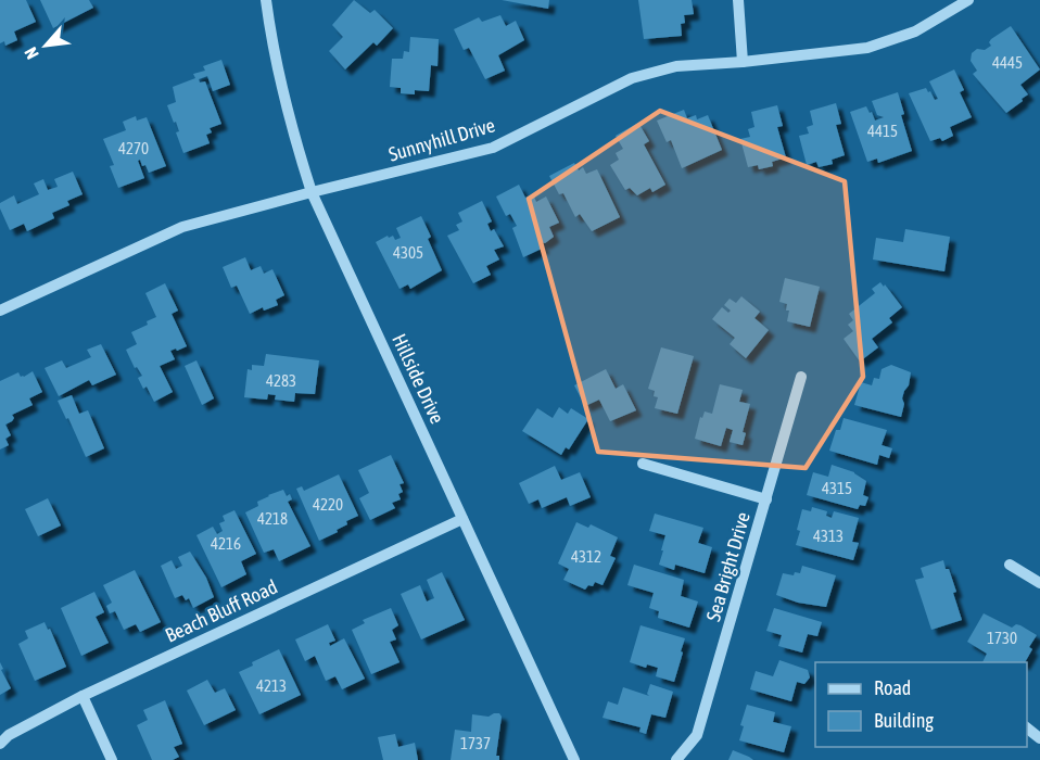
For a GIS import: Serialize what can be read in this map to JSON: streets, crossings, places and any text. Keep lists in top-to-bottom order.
{
  "streets": {
    "street": [
      "Sunnyhill Drive",
      "Hillside Drive",
      "Sea Bright Drive",
      "Beach Bluff Road"
    ]
  },
  "crossings": [
    ["Sunnyhill Drive", "Hillside Drive"],
    ["Hillside Drive", "Beach Bluff Road"]
  ],
  "house_numbers": [
    "4445",
    "4415",
    "4270",
    "4305",
    "4283",
    "4315",
    "4220",
    "4218",
    "4313",
    "4216",
    "4312",
    "1730",
    "4213",
    "1737"
  ],
  "legend": ["Road", "Building"],
  "north": "bottom left"
}
